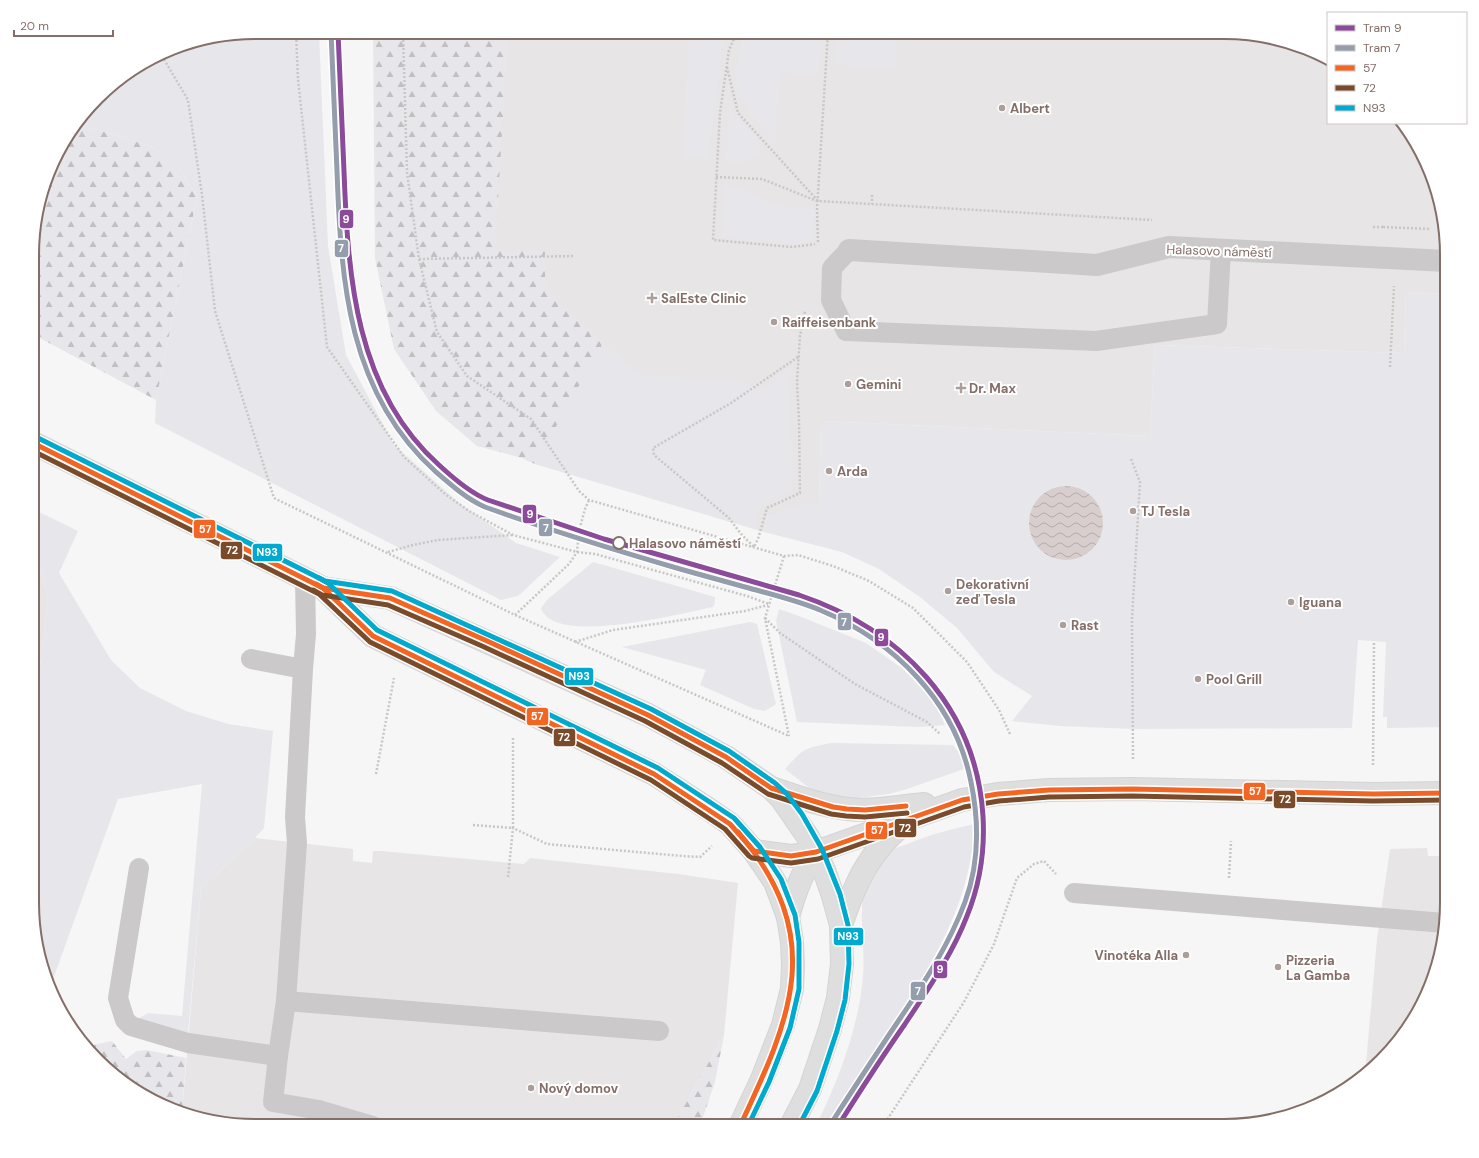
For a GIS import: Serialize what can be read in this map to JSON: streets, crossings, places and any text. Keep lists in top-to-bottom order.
{
  "streets": {
    "street": ["Halasovo náměstí"]
  },
  "places": {
    "other": [
      "Albert",
      "Raiffeisenbank",
      "Gemini",
      "Arda",
      "TJ Tesla",
      "Halasovo náměstí",
      "Dekorativní zeď Tesla",
      "Iguana",
      "Rast",
      "Pool Grill",
      "Vinotéka Alla",
      "Pizzeria La Gamba",
      "Nový domov"
    ],
    "health": ["SalEste Clinic", "Dr. Max"]
  },
  "lines": [
    "tram line 9",
    "tram line 7",
    "transit line N93",
    "transit line 57",
    "transit line 72"
  ],
  "legend": [
    "Tram 9",
    "Tram 7",
    "57",
    "72",
    "N93"
  ],
  "scale_bar": "20 m"
}
